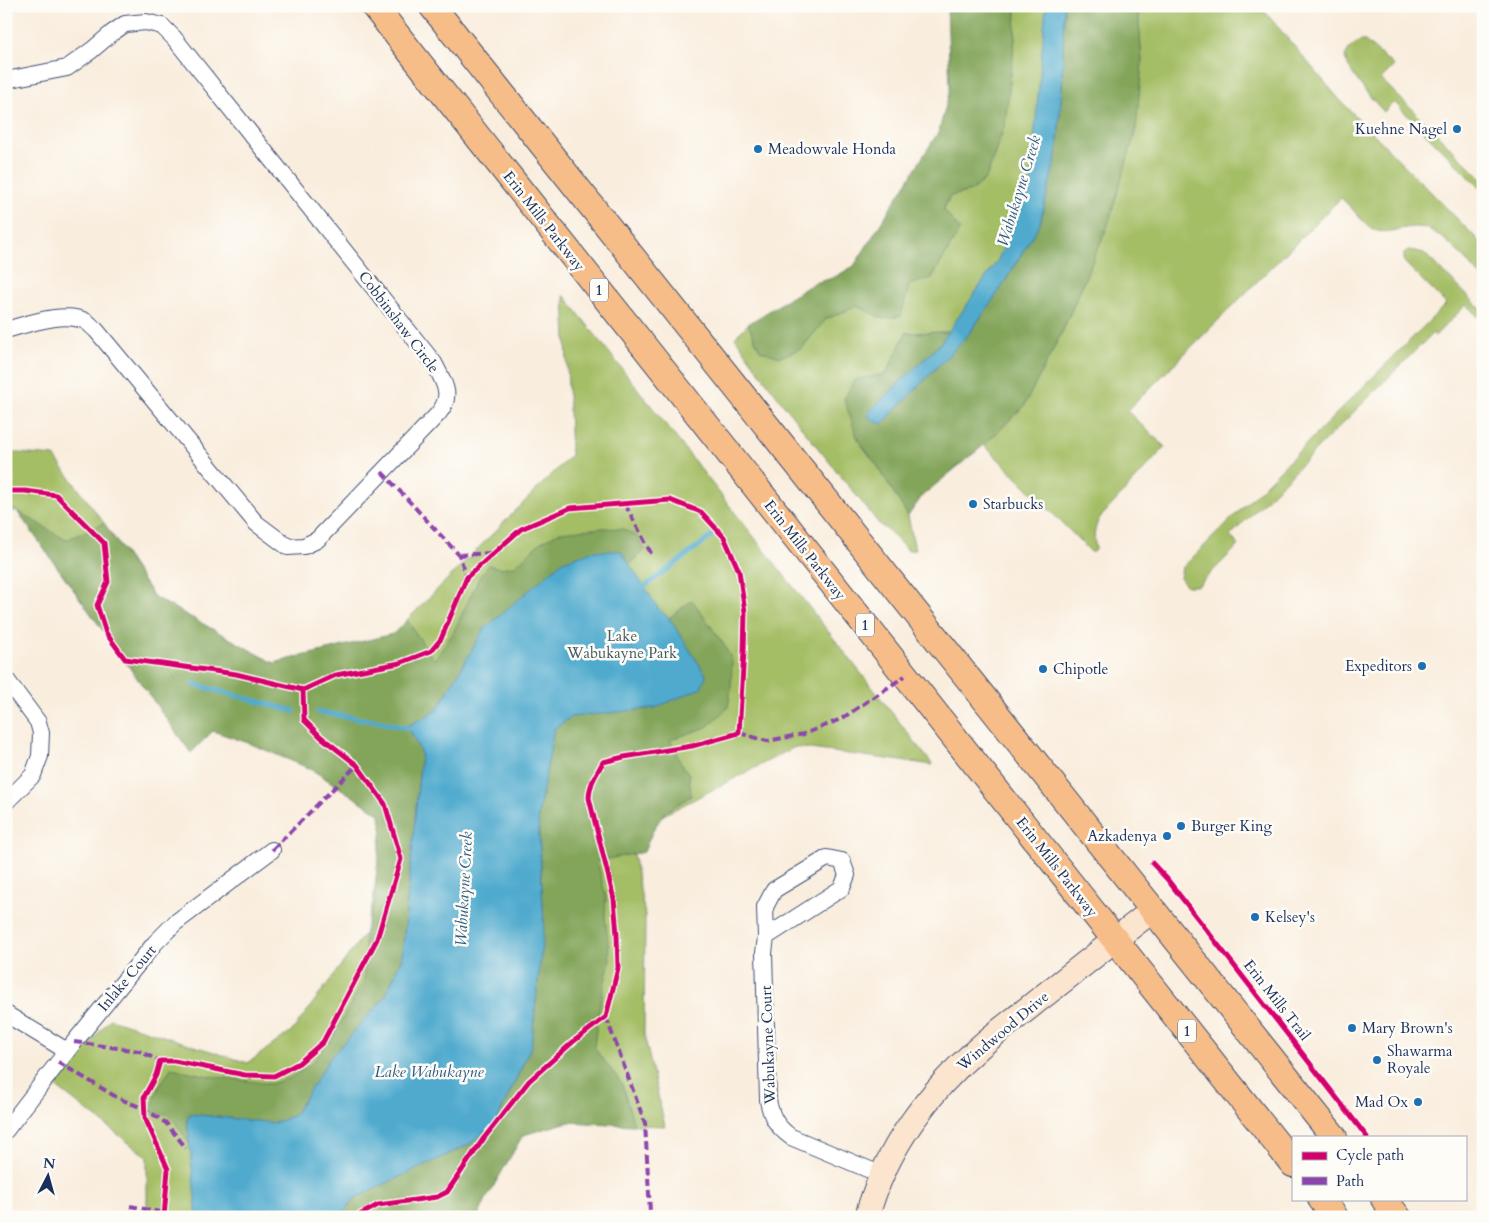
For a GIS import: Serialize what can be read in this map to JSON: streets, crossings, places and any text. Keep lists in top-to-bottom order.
{
  "streets": {
    "main road": ["Erin Mills Parkway", "1"],
    "street": [
      "Cobbinshaw Circle",
      "Inlake Court",
      "Windwood Drive",
      "Wabukayne Court"
    ],
    "cycle path": ["Erin Mills Trail"]
  },
  "crossings": [
    ["Erin Mills Parkway", "Windwood Drive"],
    ["Windwood Drive", "Wabukayne Court"]
  ],
  "water": ["Wabukayne Creek", "Lake Wabukayne"],
  "parks": ["Lake Wabukayne Park"],
  "places": [
    "Kuehne Nagel",
    "Meadowvale Honda",
    "Starbucks",
    "Expeditors",
    "Chipotle",
    "Burger King",
    "Azkadenya",
    "Kelsey's",
    "Mary Brown's",
    "Shawarma Royale",
    "Mad Ox"
  ],
  "legend": ["Cycle path", "Path"],
  "north": "top"
}
